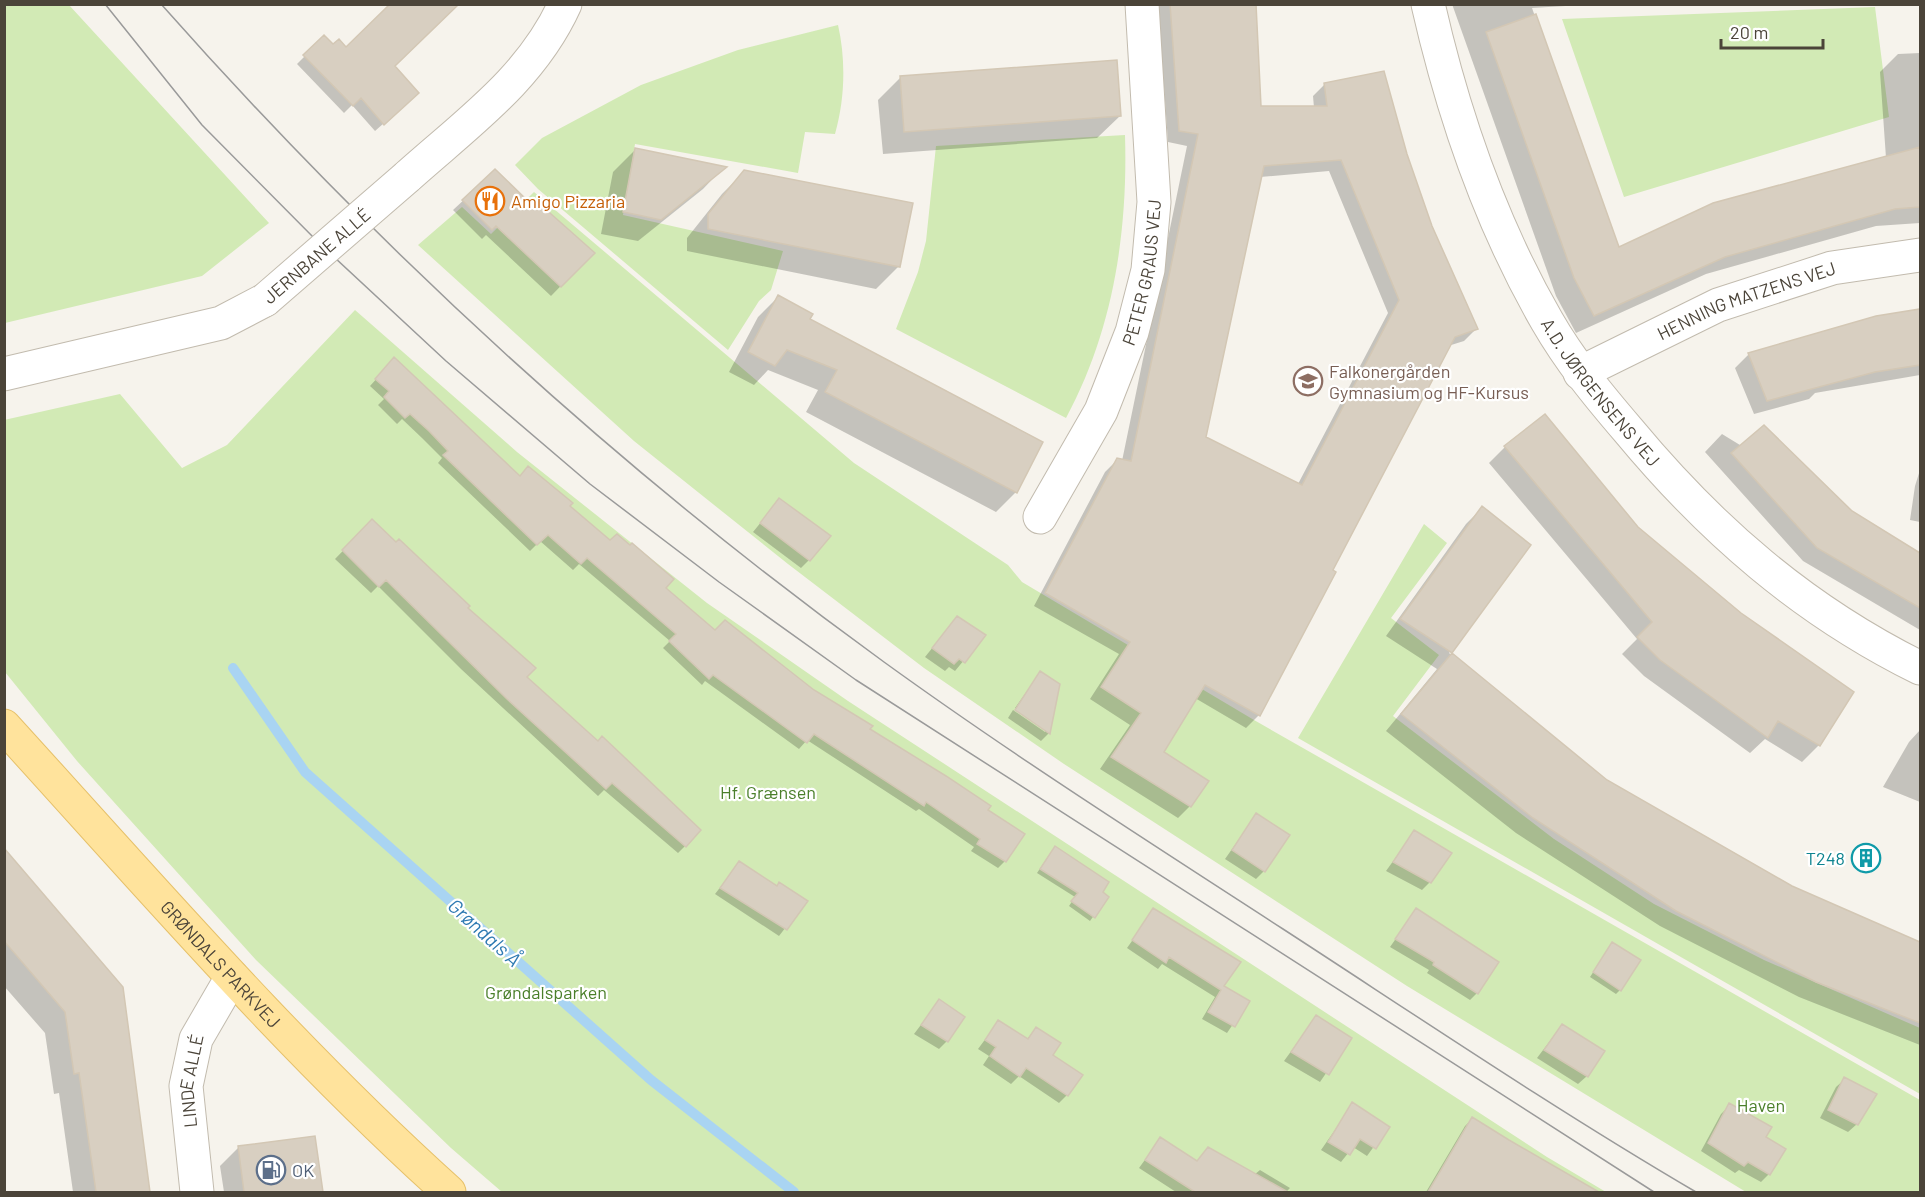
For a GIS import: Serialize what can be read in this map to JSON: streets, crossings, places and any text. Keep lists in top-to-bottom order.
{
  "streets": {
    "main road": ["GRØNDALS PARKVEJ"],
    "street": [
      "JERNBANE ALLÉ",
      "PETER GRAUS VEJ",
      "HENNING MATZENS VEJ",
      "A.D. JØRGENSENS VEJ",
      "LINDE ALLÉ"
    ]
  },
  "crossings": [
    ["HENNING MATZENS VEJ", "A.D. JØRGENSENS VEJ"],
    ["GRØNDALS PARKVEJ", "LINDE ALLÉ"]
  ],
  "water": ["Grøndals Å"],
  "parks": ["Hf. Grænsen", "Grøndalsparken", "Haven"],
  "places": {
    "restaurant": ["Amigo Pizzaria"],
    "school or university": ["Falkonergården Gymnasium og HF-Kursus"],
    "building": ["T248"],
    "fuel station": ["OK"]
  },
  "scale_bar": "20 m"
}
